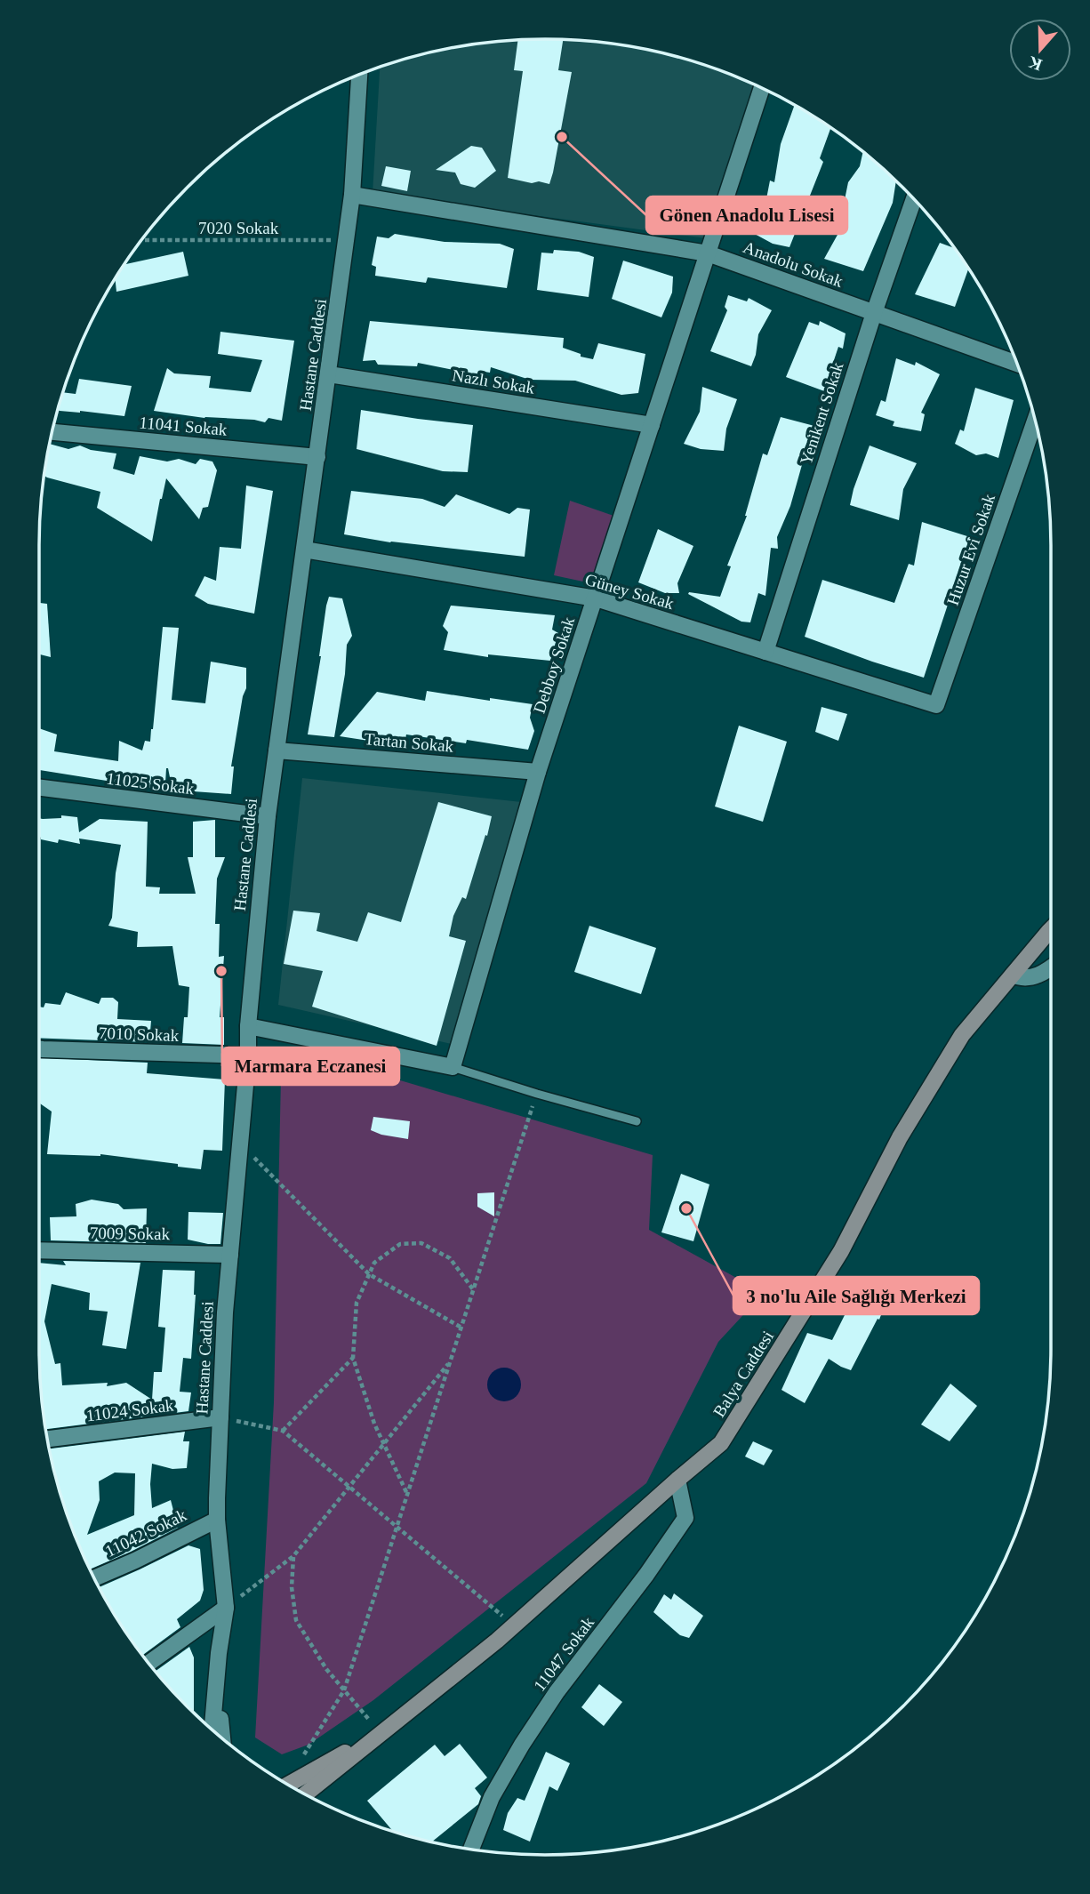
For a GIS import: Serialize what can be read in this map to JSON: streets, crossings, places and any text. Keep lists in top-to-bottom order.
{
  "streets": {
    "main road": ["Balya Caddesi"],
    "street": [
      "Anadolu Sokak",
      "Hastane Caddesi",
      "Nazlı Sokak",
      "Yenikent Sokak",
      "11041 Sokak",
      "Huzur Evi Sokak",
      "Güney Sokak",
      "Debboy Sokak",
      "Tartan Sokak",
      "11025 Sokak",
      "7010 Sokak",
      "7009 Sokak",
      "11024 Sokak",
      "11042 Sokak",
      "11047 Sokak"
    ],
    "path": ["7020 Sokak"]
  },
  "crossings": [
    ["7020 Sokak", "Hastane Caddesi"],
    ["Anadolu Sokak", "Hastane Caddesi"],
    ["Anadolu Sokak", "Yenikent Sokak"],
    ["Anadolu Sokak", "Debboy Sokak"],
    ["Hastane Caddesi", "Nazlı Sokak"],
    ["Hastane Caddesi", "11041 Sokak"],
    ["Hastane Caddesi", "Güney Sokak"],
    ["Hastane Caddesi", "Tartan Sokak"],
    ["Hastane Caddesi", "11025 Sokak"],
    ["Hastane Caddesi", "7010 Sokak"],
    ["Hastane Caddesi", "7009 Sokak"],
    ["Hastane Caddesi", "11024 Sokak"],
    ["Hastane Caddesi", "11042 Sokak"],
    ["Nazlı Sokak", "Debboy Sokak"],
    ["Yenikent Sokak", "Güney Sokak"],
    ["Huzur Evi Sokak", "Güney Sokak"],
    ["Güney Sokak", "Debboy Sokak"],
    ["Debboy Sokak", "Tartan Sokak"],
    ["Balya Caddesi", "11047 Sokak"]
  ],
  "places": ["Gönen Anadolu Lisesi", "Marmara Eczanesi", "3 no'lu Aile Sağlığı Merkezi"],
  "north": "bottom"
}
